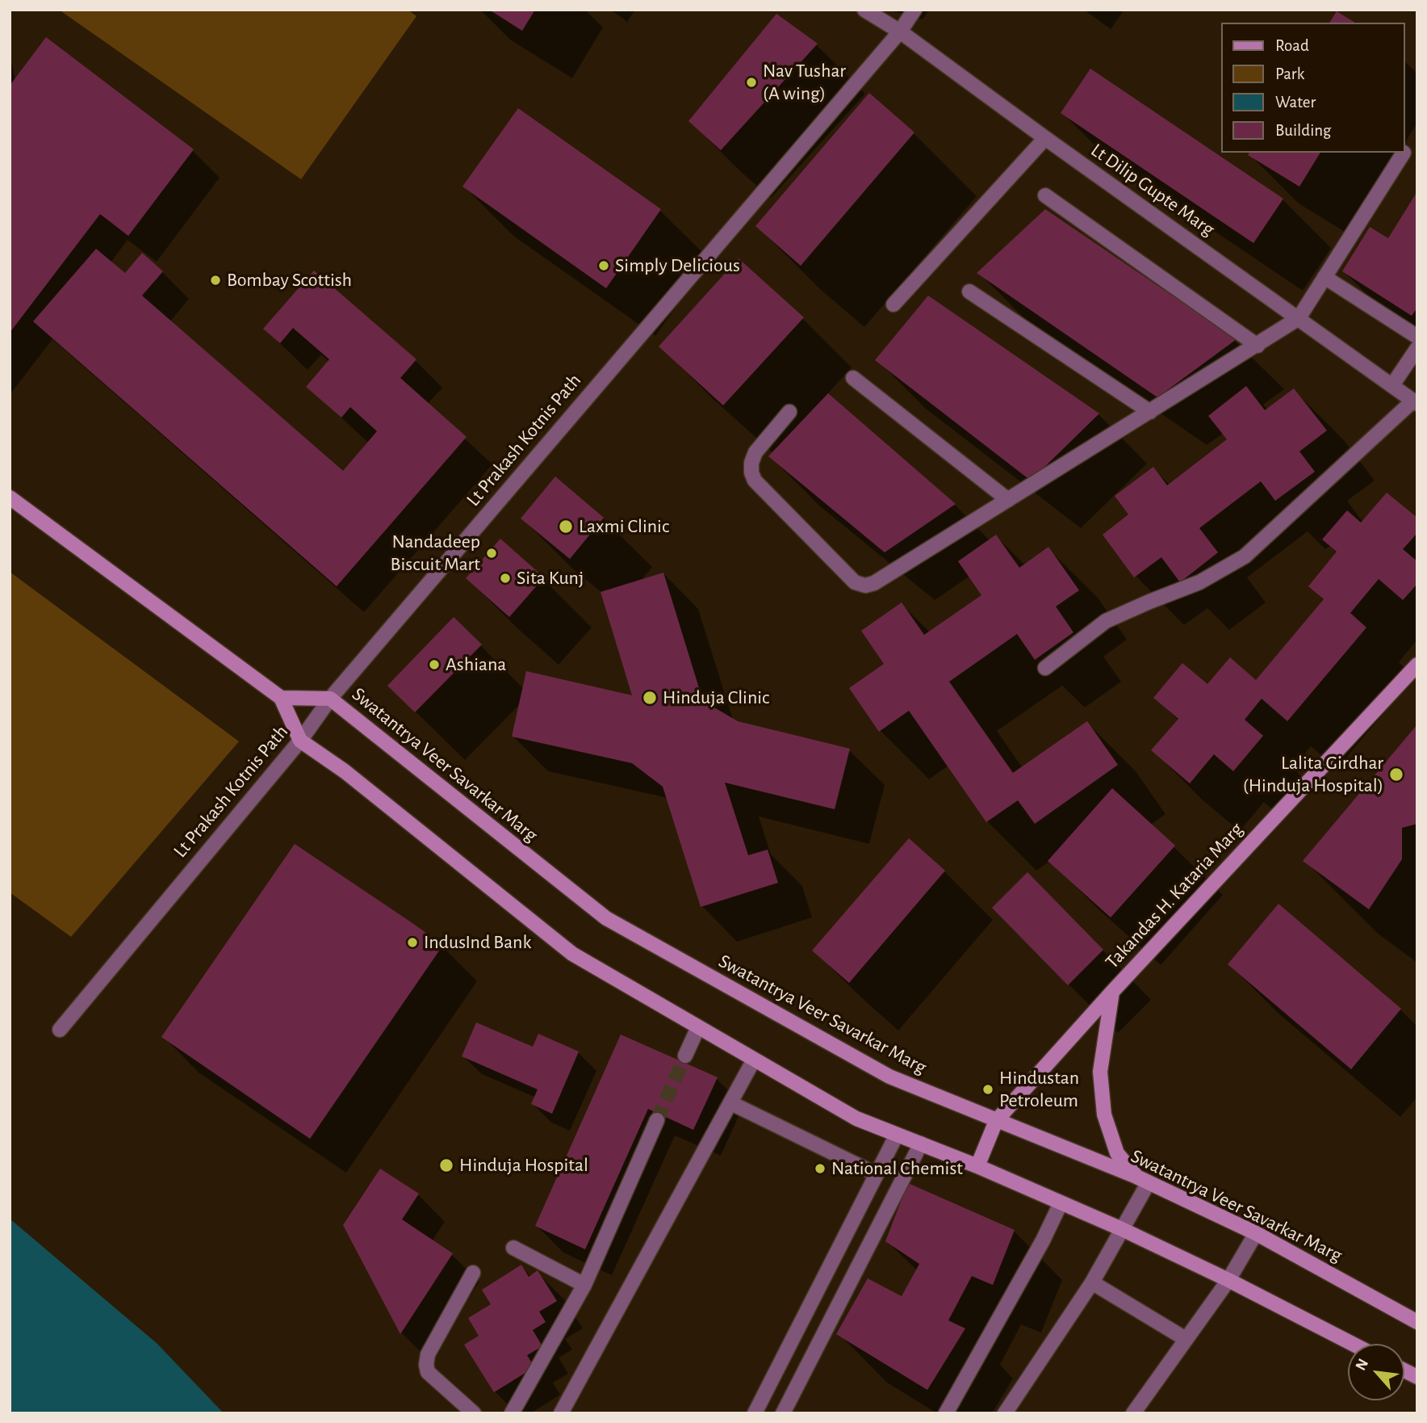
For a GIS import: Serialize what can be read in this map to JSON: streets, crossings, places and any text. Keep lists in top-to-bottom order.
{
  "streets": {
    "main road": ["Swatantrya Veer Savarkar Marg", "Takandas H. Kataria Marg"],
    "street": ["Lt Dilip Gupte Marg", "Lt Prakash Kotnis Path"]
  },
  "crossings": [
    ["Lt Dilip Gupte Marg", "Lt Prakash Kotnis Path"],
    ["Lt Prakash Kotnis Path", "Swatantrya Veer Savarkar Marg"],
    ["Swatantrya Veer Savarkar Marg", "Takandas H. Kataria Marg"]
  ],
  "places": [
    "Nav Tushar (A wing)",
    "Simply Delicious",
    "Bombay Scottish",
    "Laxmi Clinic",
    "Nandadeep Biscuit Mart",
    "Sita Kunj",
    "Ashiana",
    "Hinduja Clinic",
    "Lalita Girdhar (Hinduja Hospital)",
    "IndusInd Bank",
    "Hindustan Petroleum",
    "Hinduja Hospital",
    "National Chemist"
  ],
  "legend": [
    "Road",
    "Park",
    "Water",
    "Building"
  ],
  "north": "top left"
}
